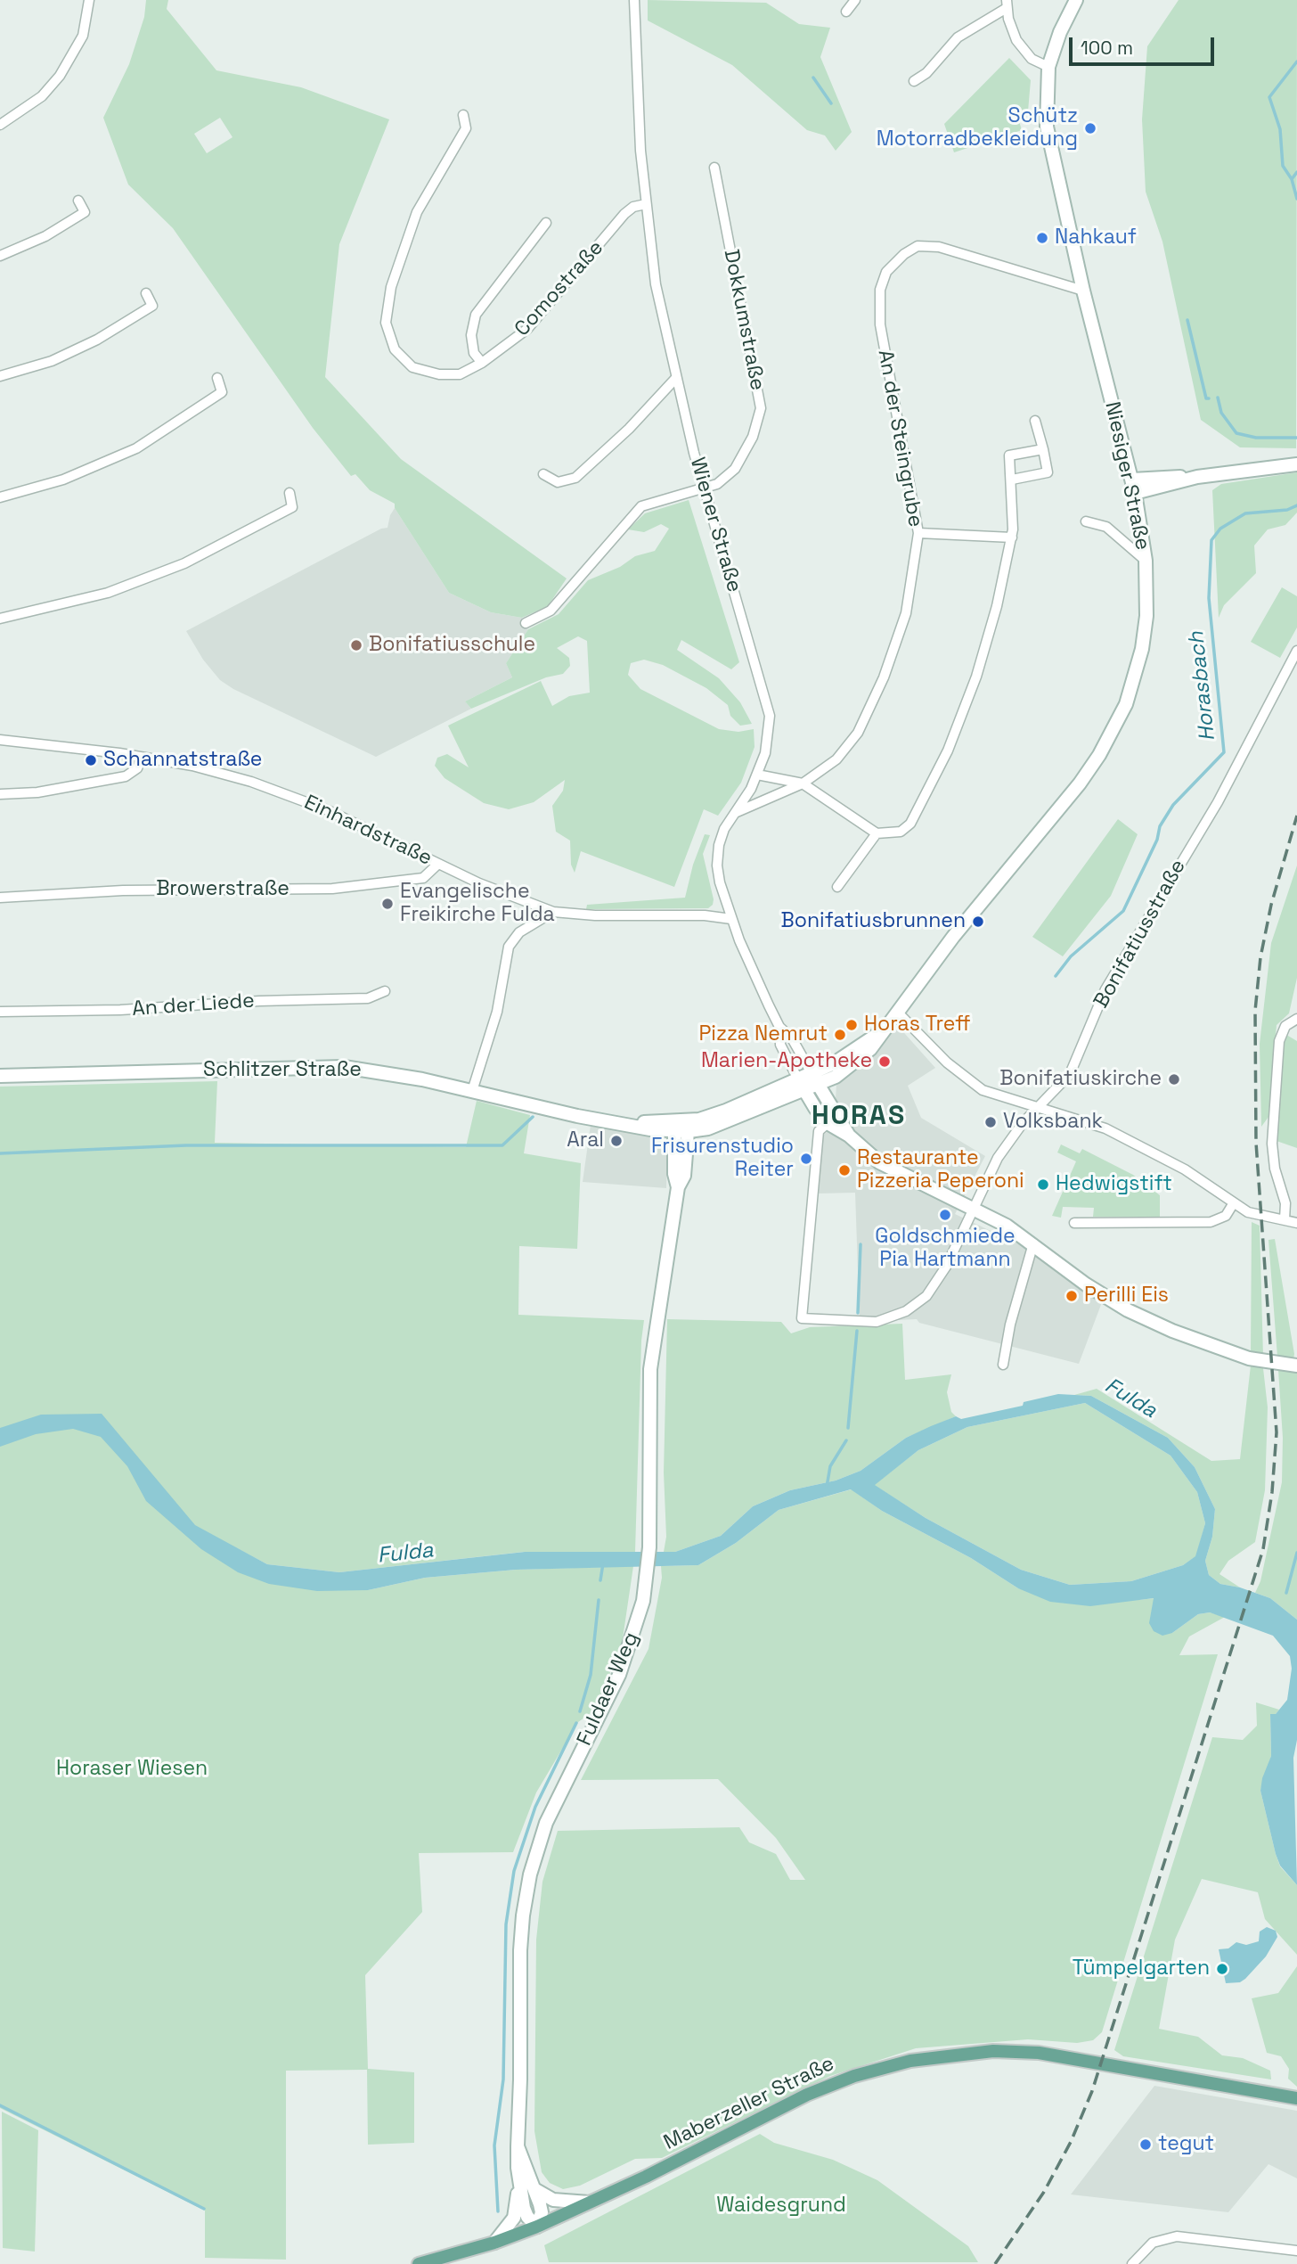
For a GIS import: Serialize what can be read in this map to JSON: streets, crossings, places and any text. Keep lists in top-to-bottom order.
{
  "streets": {
    "main road": [
      "Niesiger Straße",
      "Schlitzer Straße",
      "Fuldaer Weg",
      "Maberzeller Straße"
    ],
    "street": [
      "Comostraße",
      "Dokkumstraße",
      "An der Steingrube",
      "Wiener Straße",
      "Einhardstraße",
      "Browerstraße",
      "Bonifatiusstraße",
      "An der Liede"
    ]
  },
  "crossings": [
    ["Comostraße", "Wiener Straße"],
    ["Dokkumstraße", "Wiener Straße"],
    ["An der Steingrube", "Niesiger Straße"],
    ["An der Steingrube", "Wiener Straße"],
    ["Niesiger Straße", "Wiener Straße"],
    ["Niesiger Straße", "Schlitzer Straße"],
    ["Wiener Straße", "Einhardstraße"],
    ["Wiener Straße", "Schlitzer Straße"],
    ["Einhardstraße", "Browerstraße"],
    ["Schlitzer Straße", "Fuldaer Weg"],
    ["Fuldaer Weg", "Maberzeller Straße"]
  ],
  "districts": ["HORAS"],
  "water": ["Horasbach", "Fulda"],
  "parks": ["Horaser Wiesen", "Waidesgrund"],
  "places": [
    "Schütz Motorradbekleidung",
    "Nahkauf",
    "Bonifatiusschule",
    "Schannatstraße",
    "Evangelische Freikirche Fulda",
    "Bonifatiusbrunnen",
    "Horas Treff",
    "Pizza Nemrut",
    "Marien-Apotheke",
    "Bonifatiuskirche",
    "Volksbank",
    "Aral",
    "Frisurenstudio Reiter",
    "Restaurante Pizzeria Peperoni",
    "Hedwigstift",
    "Goldschmiede Pia Hartmann",
    "Perilli Eis",
    "Tümpelgarten",
    "tegut"
  ],
  "scale_bar": "100 m"
}
